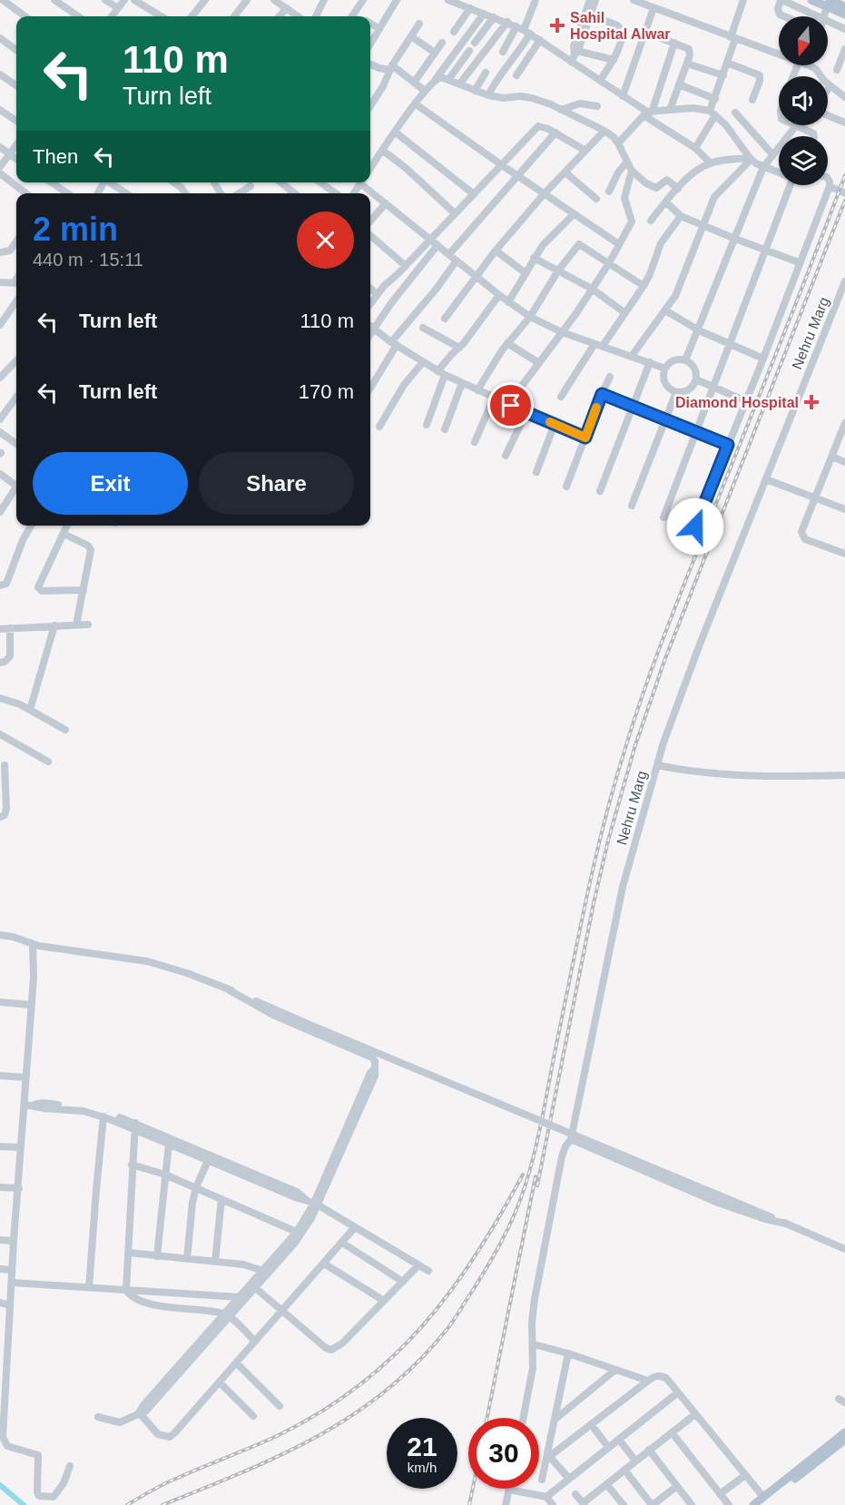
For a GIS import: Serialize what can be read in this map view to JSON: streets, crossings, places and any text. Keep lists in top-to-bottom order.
{
  "streets": {
    "street": ["Nehru Marg"]
  },
  "places": {
    "health": ["Sahil Hospital Alwar", "Diamond Hospital"]
  },
  "north": "bottom",
  "page": {
    "turn": ["110 m", "Turn left"],
    "then": "Then",
    "heading": ["2 min", "440 m · 15:11"],
    "list": [
      {
        "name": "Turn left",
        "value": "110 m"
      },
      {
        "name": "Turn left",
        "value": "170 m"
      }
    ],
    "buttons": ["Exit", "Share"],
    "speed": "21 km/h",
    "limit": "30"
  }
}
